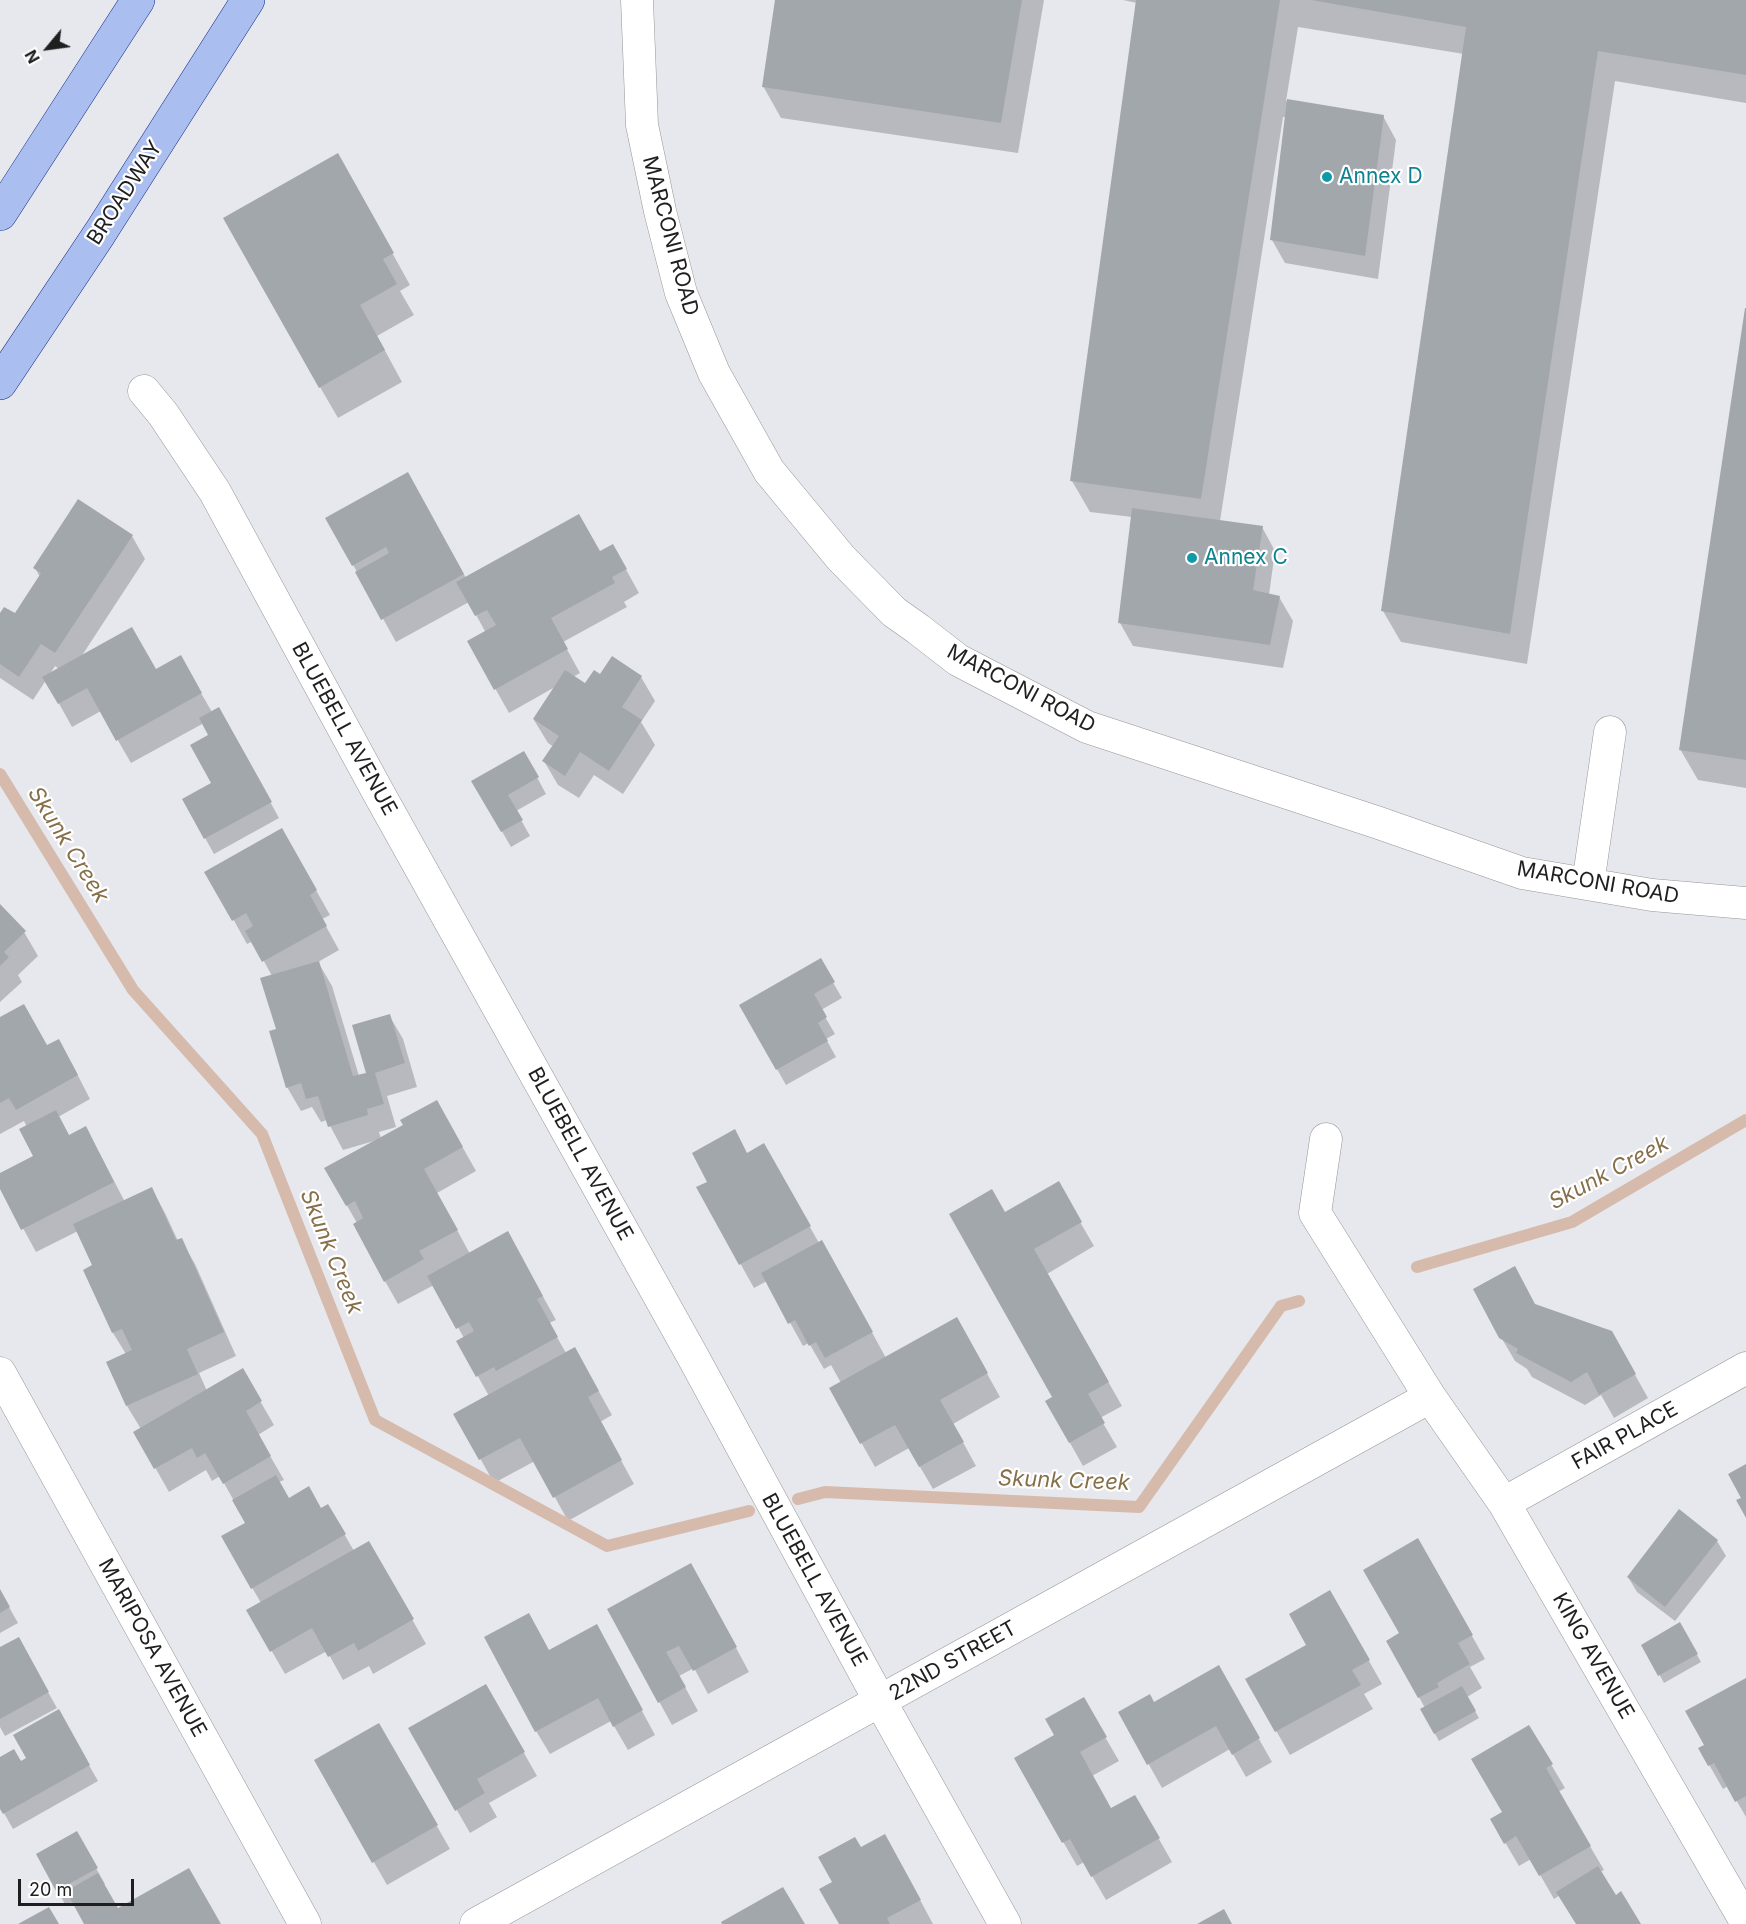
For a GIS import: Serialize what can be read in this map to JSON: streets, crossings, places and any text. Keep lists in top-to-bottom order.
{
  "streets": {
    "main road": ["BROADWAY"],
    "street": [
      "MARCONI ROAD",
      "BLUEBELL AVENUE",
      "FAIR PLACE",
      "MARIPOSA AVENUE",
      "KING AVENUE",
      "22ND STREET"
    ]
  },
  "crossings": [
    ["BLUEBELL AVENUE", "22ND STREET"],
    ["FAIR PLACE", "KING AVENUE"],
    ["KING AVENUE", "22ND STREET"]
  ],
  "water": ["Skunk Creek"],
  "places": ["Annex D", "Annex C"],
  "scale_bar": "20 m",
  "north": "bottom left"
}
